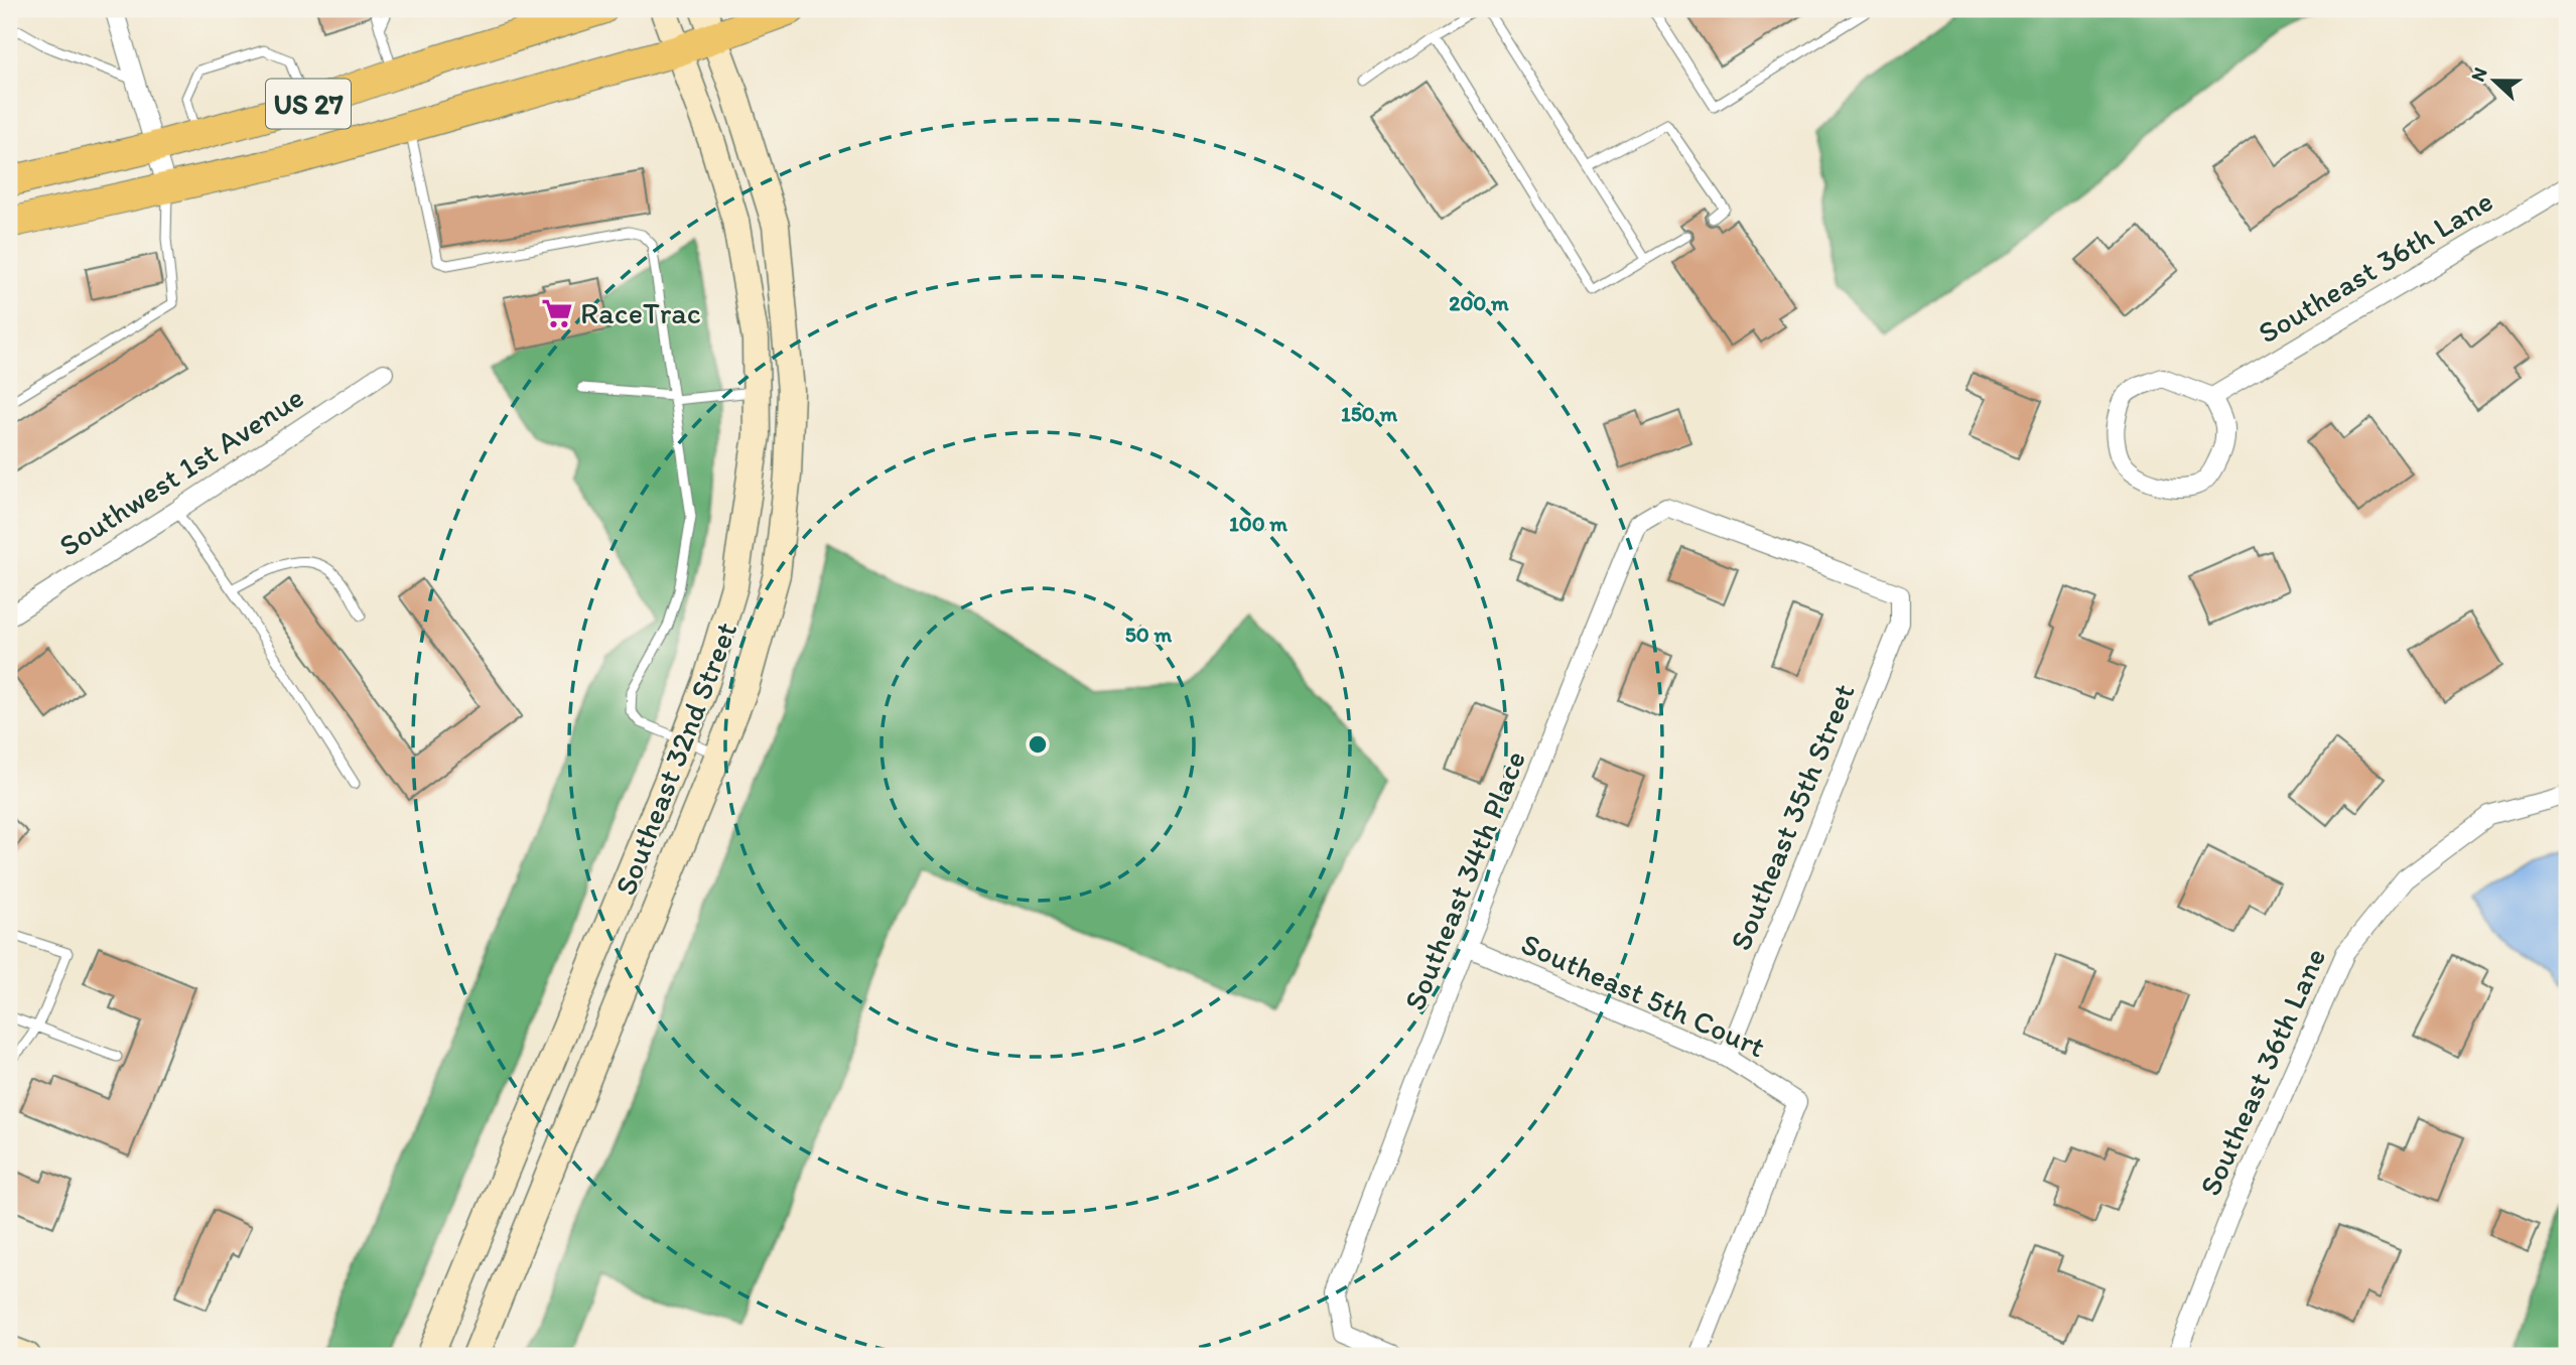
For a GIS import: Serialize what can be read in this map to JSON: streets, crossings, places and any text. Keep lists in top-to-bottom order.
{
  "streets": {
    "highway": ["US 27"],
    "main road": ["Southeast 32nd Street"],
    "street": [
      "Southeast 36th Lane",
      "Southwest 1st Avenue",
      "Southeast 35th Street",
      "Southeast 34th Place",
      "Southeast 5th Court"
    ]
  },
  "crossings": [
    ["US 27", "Southeast 32nd Street"],
    ["Southeast 35th Street", "Southeast 34th Place"],
    ["Southeast 35th Street", "Southeast 5th Court"],
    ["Southeast 34th Place", "Southeast 5th Court"]
  ],
  "places": {
    "supermarket": ["RaceTrac"]
  },
  "north": "left",
  "rings": [
    "200 m",
    "150 m",
    "100 m",
    "50 m"
  ]
}
